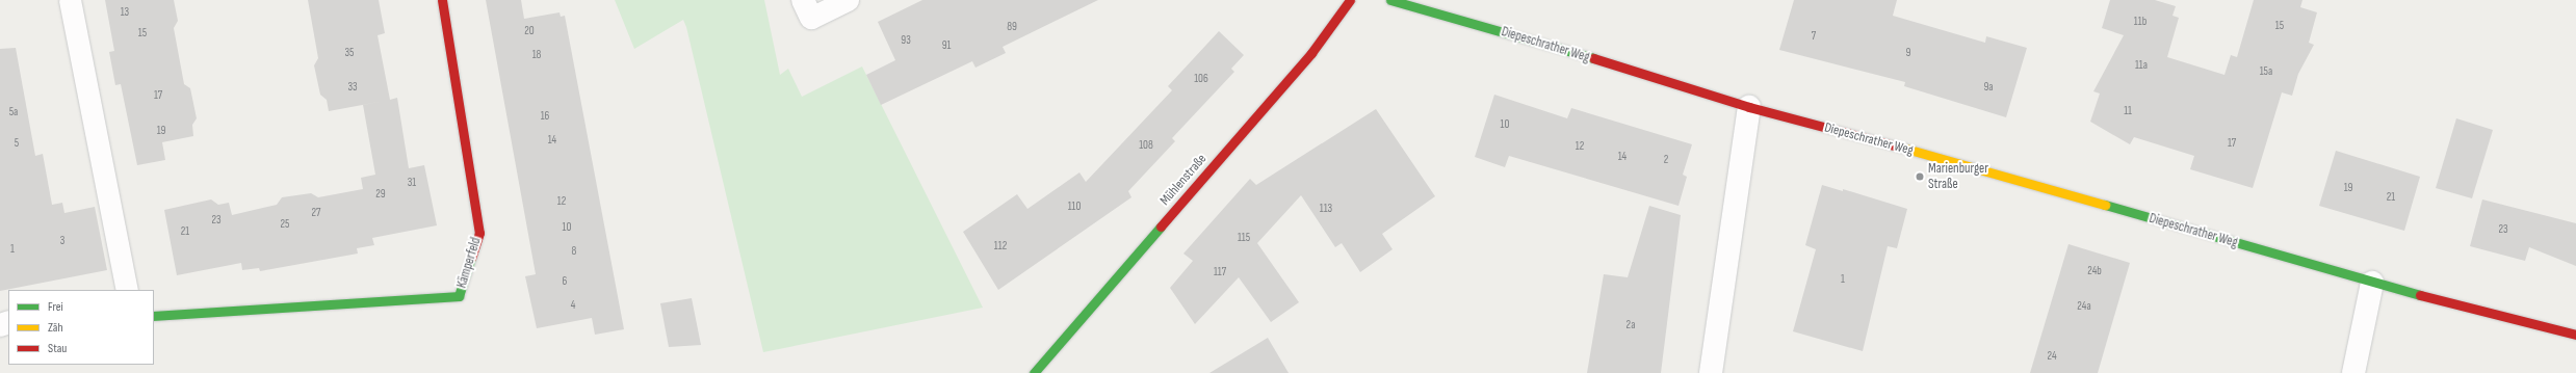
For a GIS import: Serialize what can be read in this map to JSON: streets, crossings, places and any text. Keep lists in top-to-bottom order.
{
  "streets": {
    "street": ["Diepeschrather Weg", "Mühlenstraße", "Kämperfeld"]
  },
  "places": ["Marienburger Straße"],
  "house_numbers": [
    "13",
    "11b",
    "15",
    "89",
    "20",
    "15",
    "7",
    "93",
    "91",
    "35",
    "9",
    "18",
    "11a",
    "15a",
    "106",
    "33",
    "9a",
    "17",
    "11",
    "5a",
    "16",
    "10",
    "19",
    "14",
    "5",
    "17",
    "108",
    "12",
    "14",
    "2",
    "31",
    "19",
    "29",
    "21",
    "12",
    "110",
    "113",
    "27",
    "23",
    "25",
    "10",
    "23",
    "21",
    "115",
    "3",
    "112",
    "1",
    "8",
    "24b",
    "117",
    "1",
    "6",
    "4",
    "24a",
    "2a",
    "24"
  ],
  "legend": ["Frei", "Zäh", "Stau"]
}
